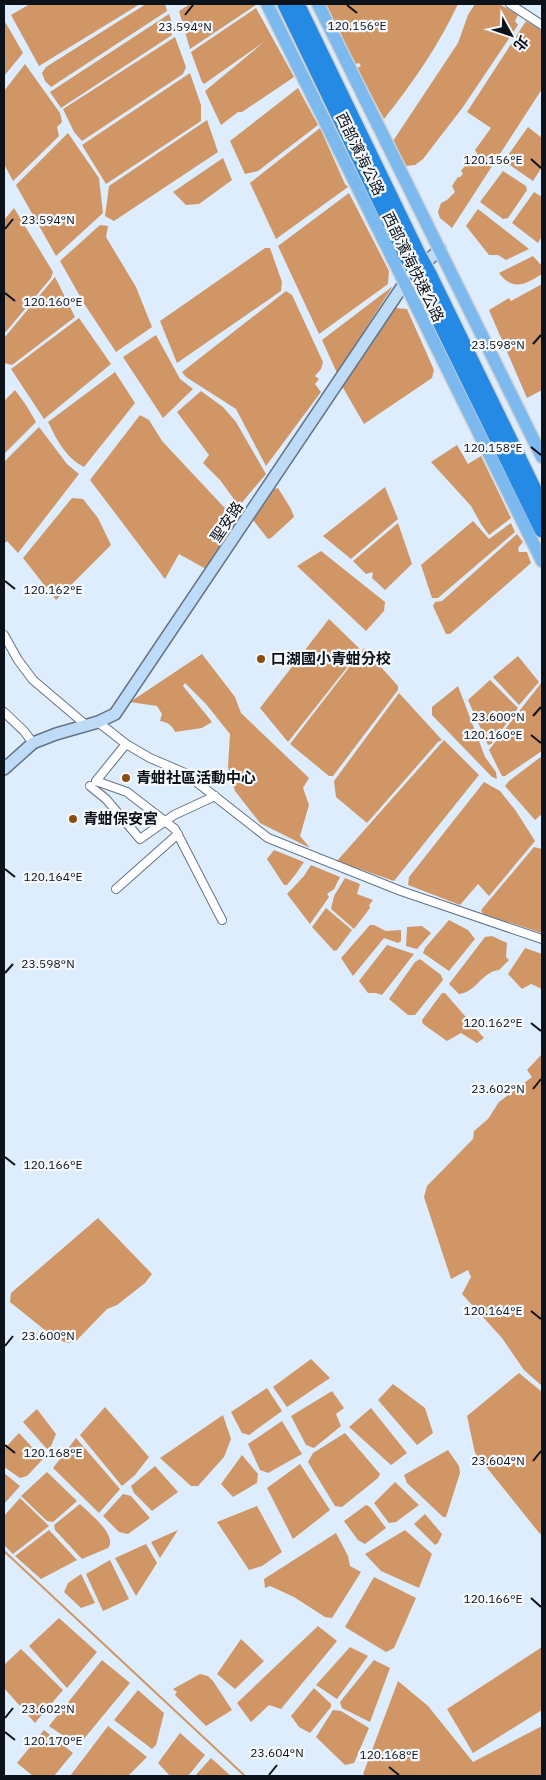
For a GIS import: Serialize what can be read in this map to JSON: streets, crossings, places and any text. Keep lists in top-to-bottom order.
{
  "streets": {
    "highway": ["西部濱海快速公路"],
    "main road": ["西部濱海公路"],
    "street": ["聖安路"]
  },
  "crossings": [
    ["西部濱海公路", "西部濱海快速公路"],
    ["西部濱海公路", "聖安路"],
    ["西部濱海快速公路", "聖安路"]
  ],
  "places": ["口湖國小青蚶分校", "青蚶社區活動中心", "青蚶保安宮"],
  "north": "bottom right",
  "coordinates": [
    "120.156°E",
    "23.594°N",
    "120.160°E",
    "23.598°N",
    "120.158°E",
    "120.162°E",
    "23.600°N",
    "120.164°E",
    "23.602°N",
    "120.166°E",
    "120.168°E",
    "23.604°N",
    "120.170°E"
  ]
}
